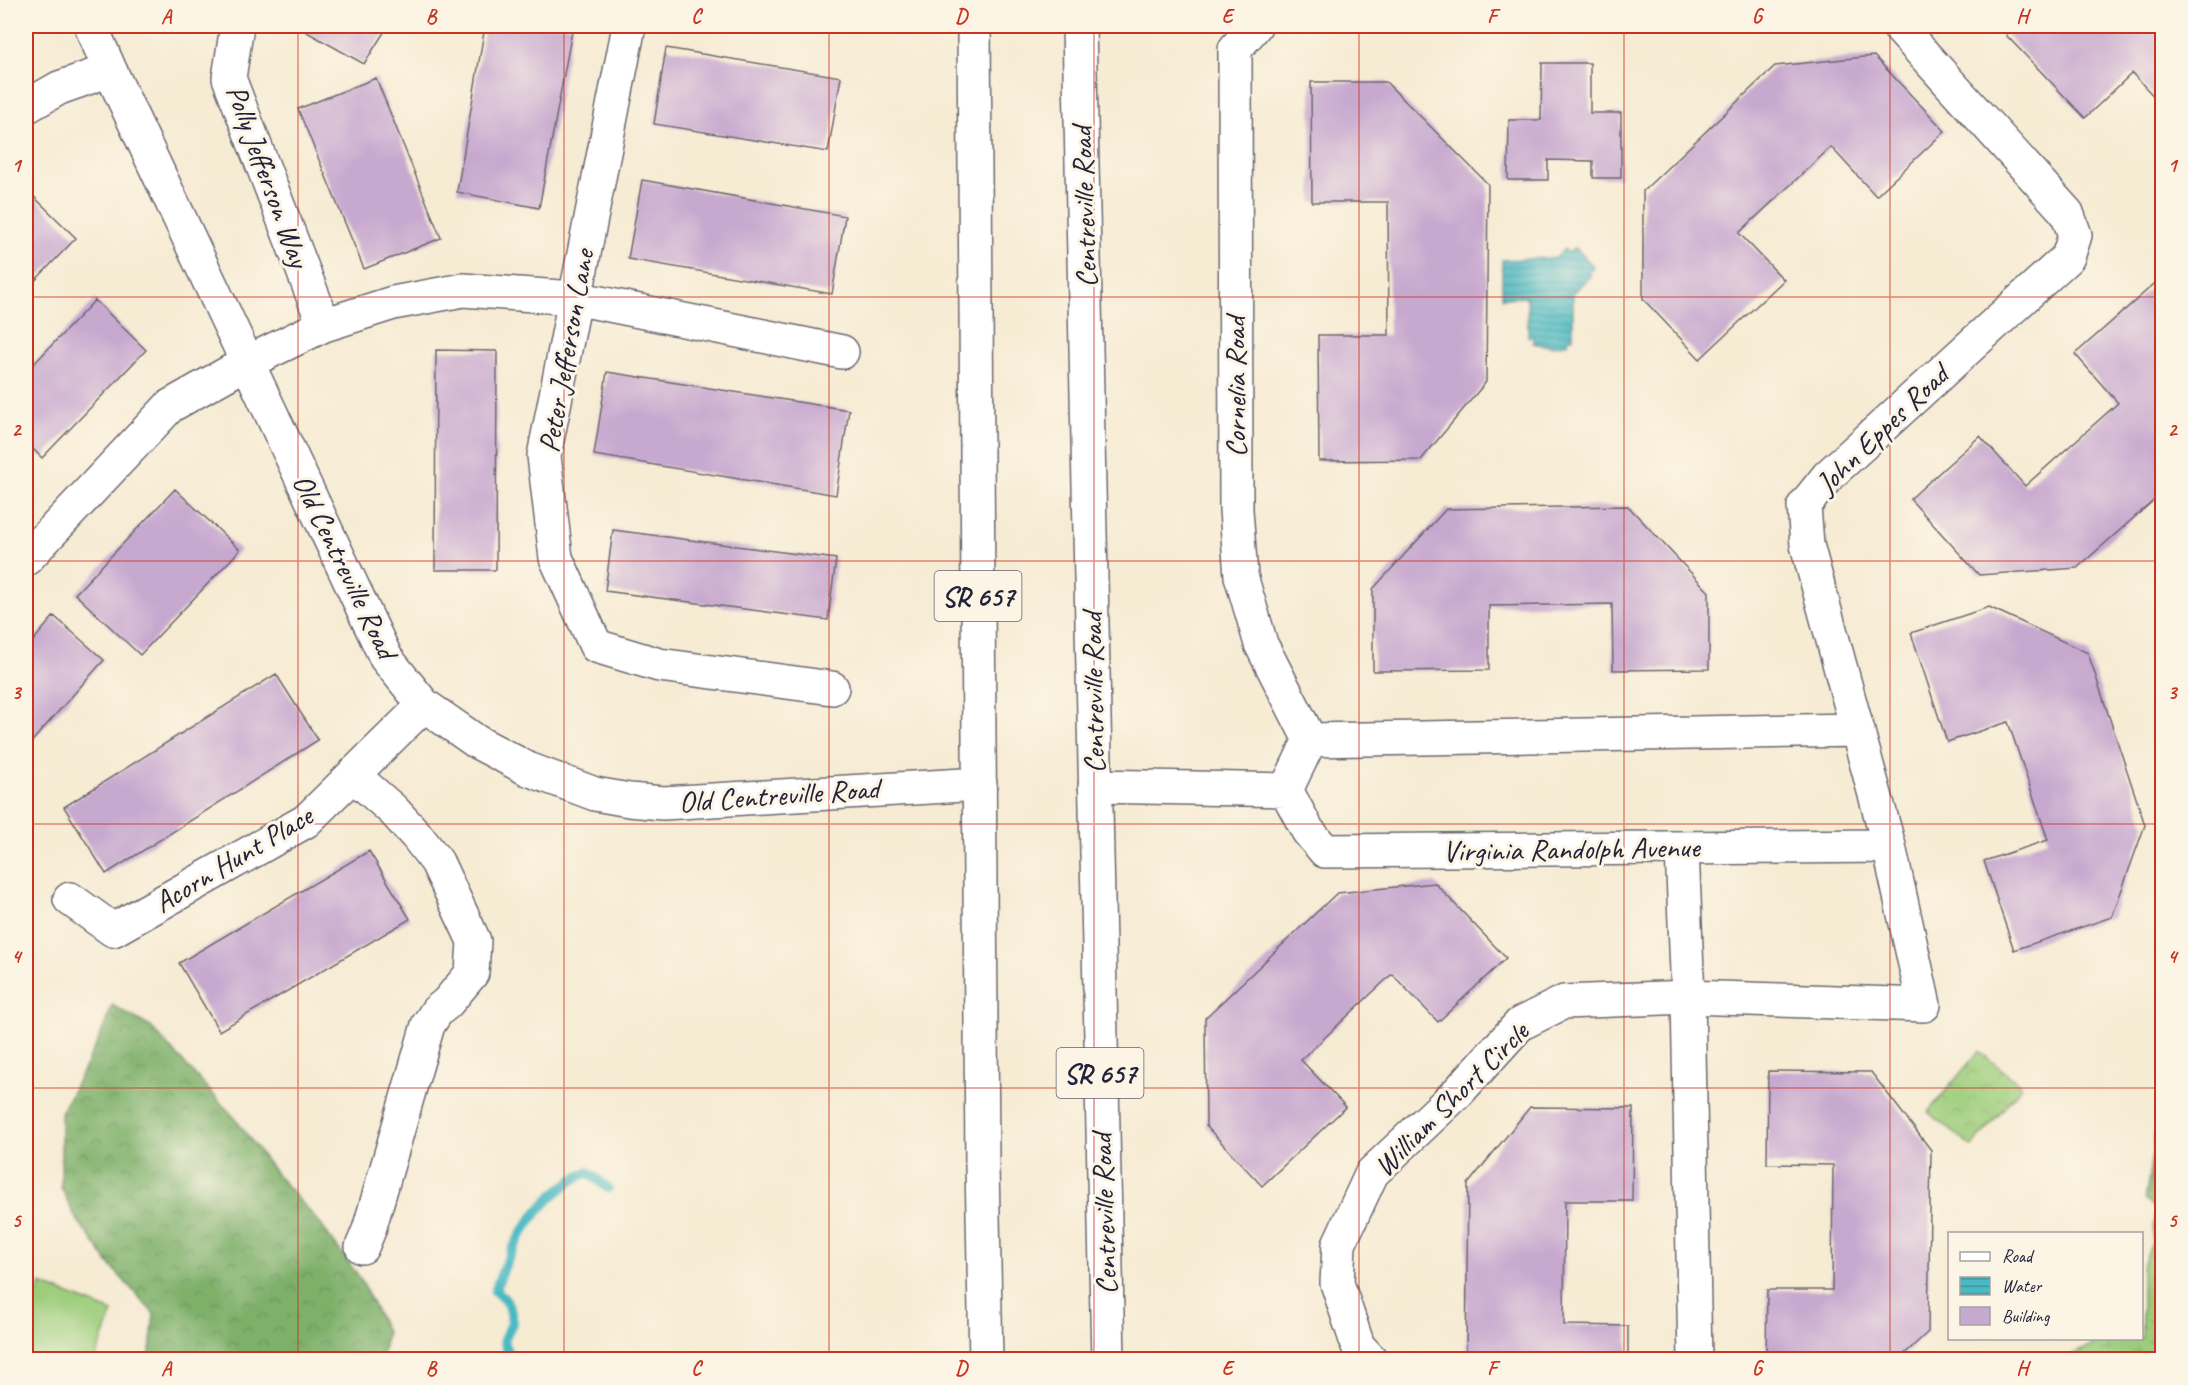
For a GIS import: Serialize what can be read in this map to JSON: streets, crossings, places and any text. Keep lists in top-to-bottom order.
{
  "streets": {
    "street": [
      "Polly Jefferson Way",
      "Centreville Road",
      "Peter Jefferson Lane",
      "Cornelia Road",
      "John Eppes Road",
      "Old Centreville Road",
      "SR 657",
      "Virginia Randolph Avenue",
      "Acorn Hunt Place",
      "William Short Circle"
    ]
  },
  "crossings": [
    ["John Eppes Road", "Virginia Randolph Avenue"],
    ["John Eppes Road", "William Short Circle"],
    ["Old Centreville Road", "SR 657"],
    ["Old Centreville Road", "Acorn Hunt Place"]
  ],
  "legend": ["Road", "Water", "Building"],
  "grid": {
    "columns": [
      "A",
      "B",
      "C",
      "D",
      "E",
      "F",
      "G",
      "H"
    ],
    "rows": [
      "1",
      "2",
      "3",
      "4",
      "5"
    ]
  }
}
